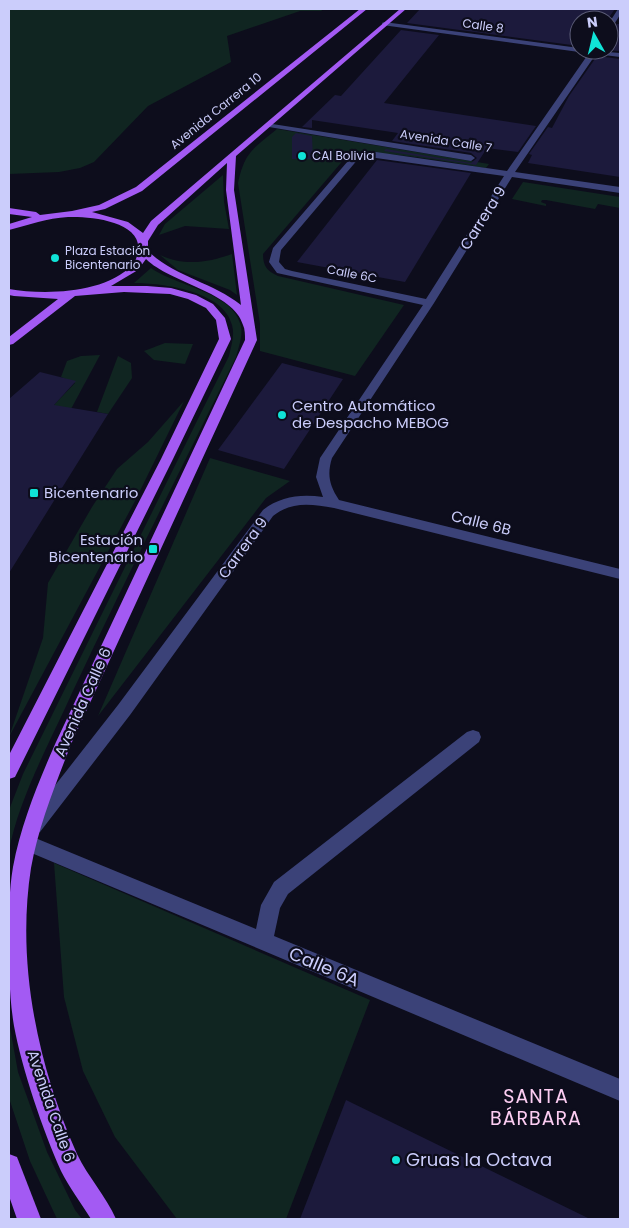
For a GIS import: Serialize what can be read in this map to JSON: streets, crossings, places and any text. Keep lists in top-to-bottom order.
{
  "streets": {
    "main road": ["Avenida Carrera 10", "Avenida Calle 6"],
    "street": [
      "Calle 8",
      "Avenida Calle 7",
      "Carrera 9",
      "Calle 6C",
      "Calle 6B",
      "Calle 6A"
    ]
  },
  "crossings": [
    ["Carrera 9", "Calle 6C"],
    ["Carrera 9", "Calle 6B"],
    ["Carrera 9", "Avenida Calle 6"],
    ["Carrera 9", "Calle 6A"],
    ["Avenida Calle 6", "Calle 6A"]
  ],
  "districts": ["SANTA BÁRBARA"],
  "places": {
    "other": [
      "CAI Bolivia",
      "Plaza Estación Bicentenario",
      "Centro Automático de Despacho MEBOG",
      "Gruas la Octava"
    ],
    "transit": ["Bicentenario", "Estación Bicentenario"]
  },
  "north": "top"
}
